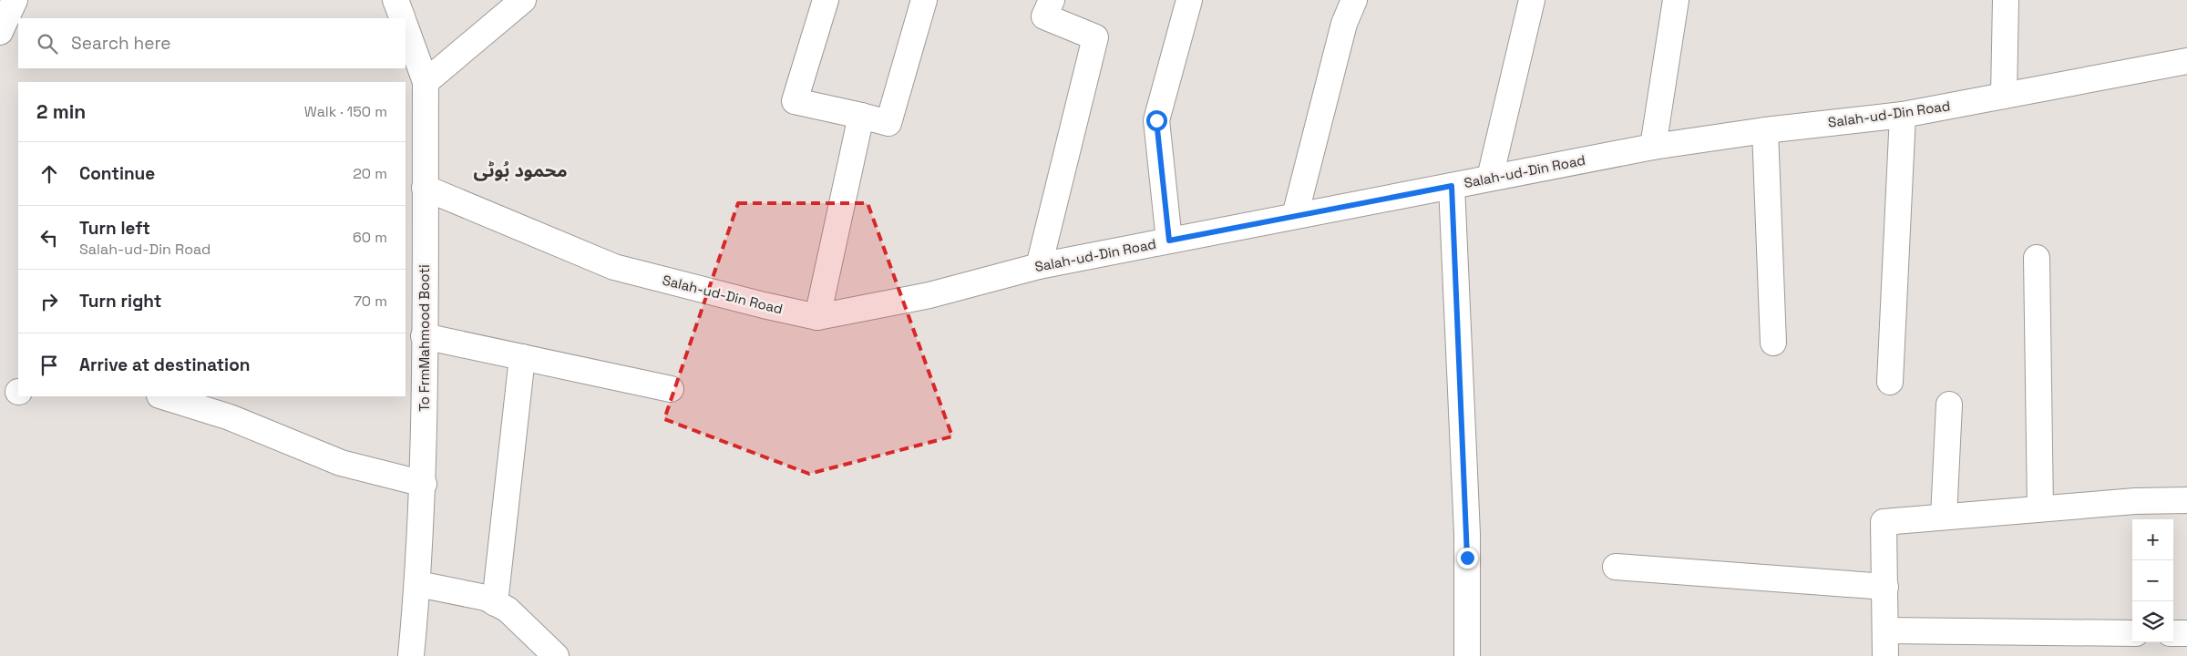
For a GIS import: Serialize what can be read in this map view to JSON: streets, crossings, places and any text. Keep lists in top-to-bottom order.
{
  "streets": {
    "street": ["Salah-ud-Din Road", "To FrmMahmood Booti"]
  },
  "crossings": [
    ["Salah-ud-Din Road", "To FrmMahmood Booti"]
  ],
  "districts": ["محمود بُوٹی"],
  "page": {
    "search": "Search here",
    "heading": ["2 min", "Walk · 150 m"],
    "list": [
      ["Continue", "20 m"],
      ["Turn left", "Salah-ud-Din Road", "60 m"],
      ["Turn right", "70 m"],
      "Arrive at destination"
    ],
    "map_buttons": ["+", "−"]
  }
}
